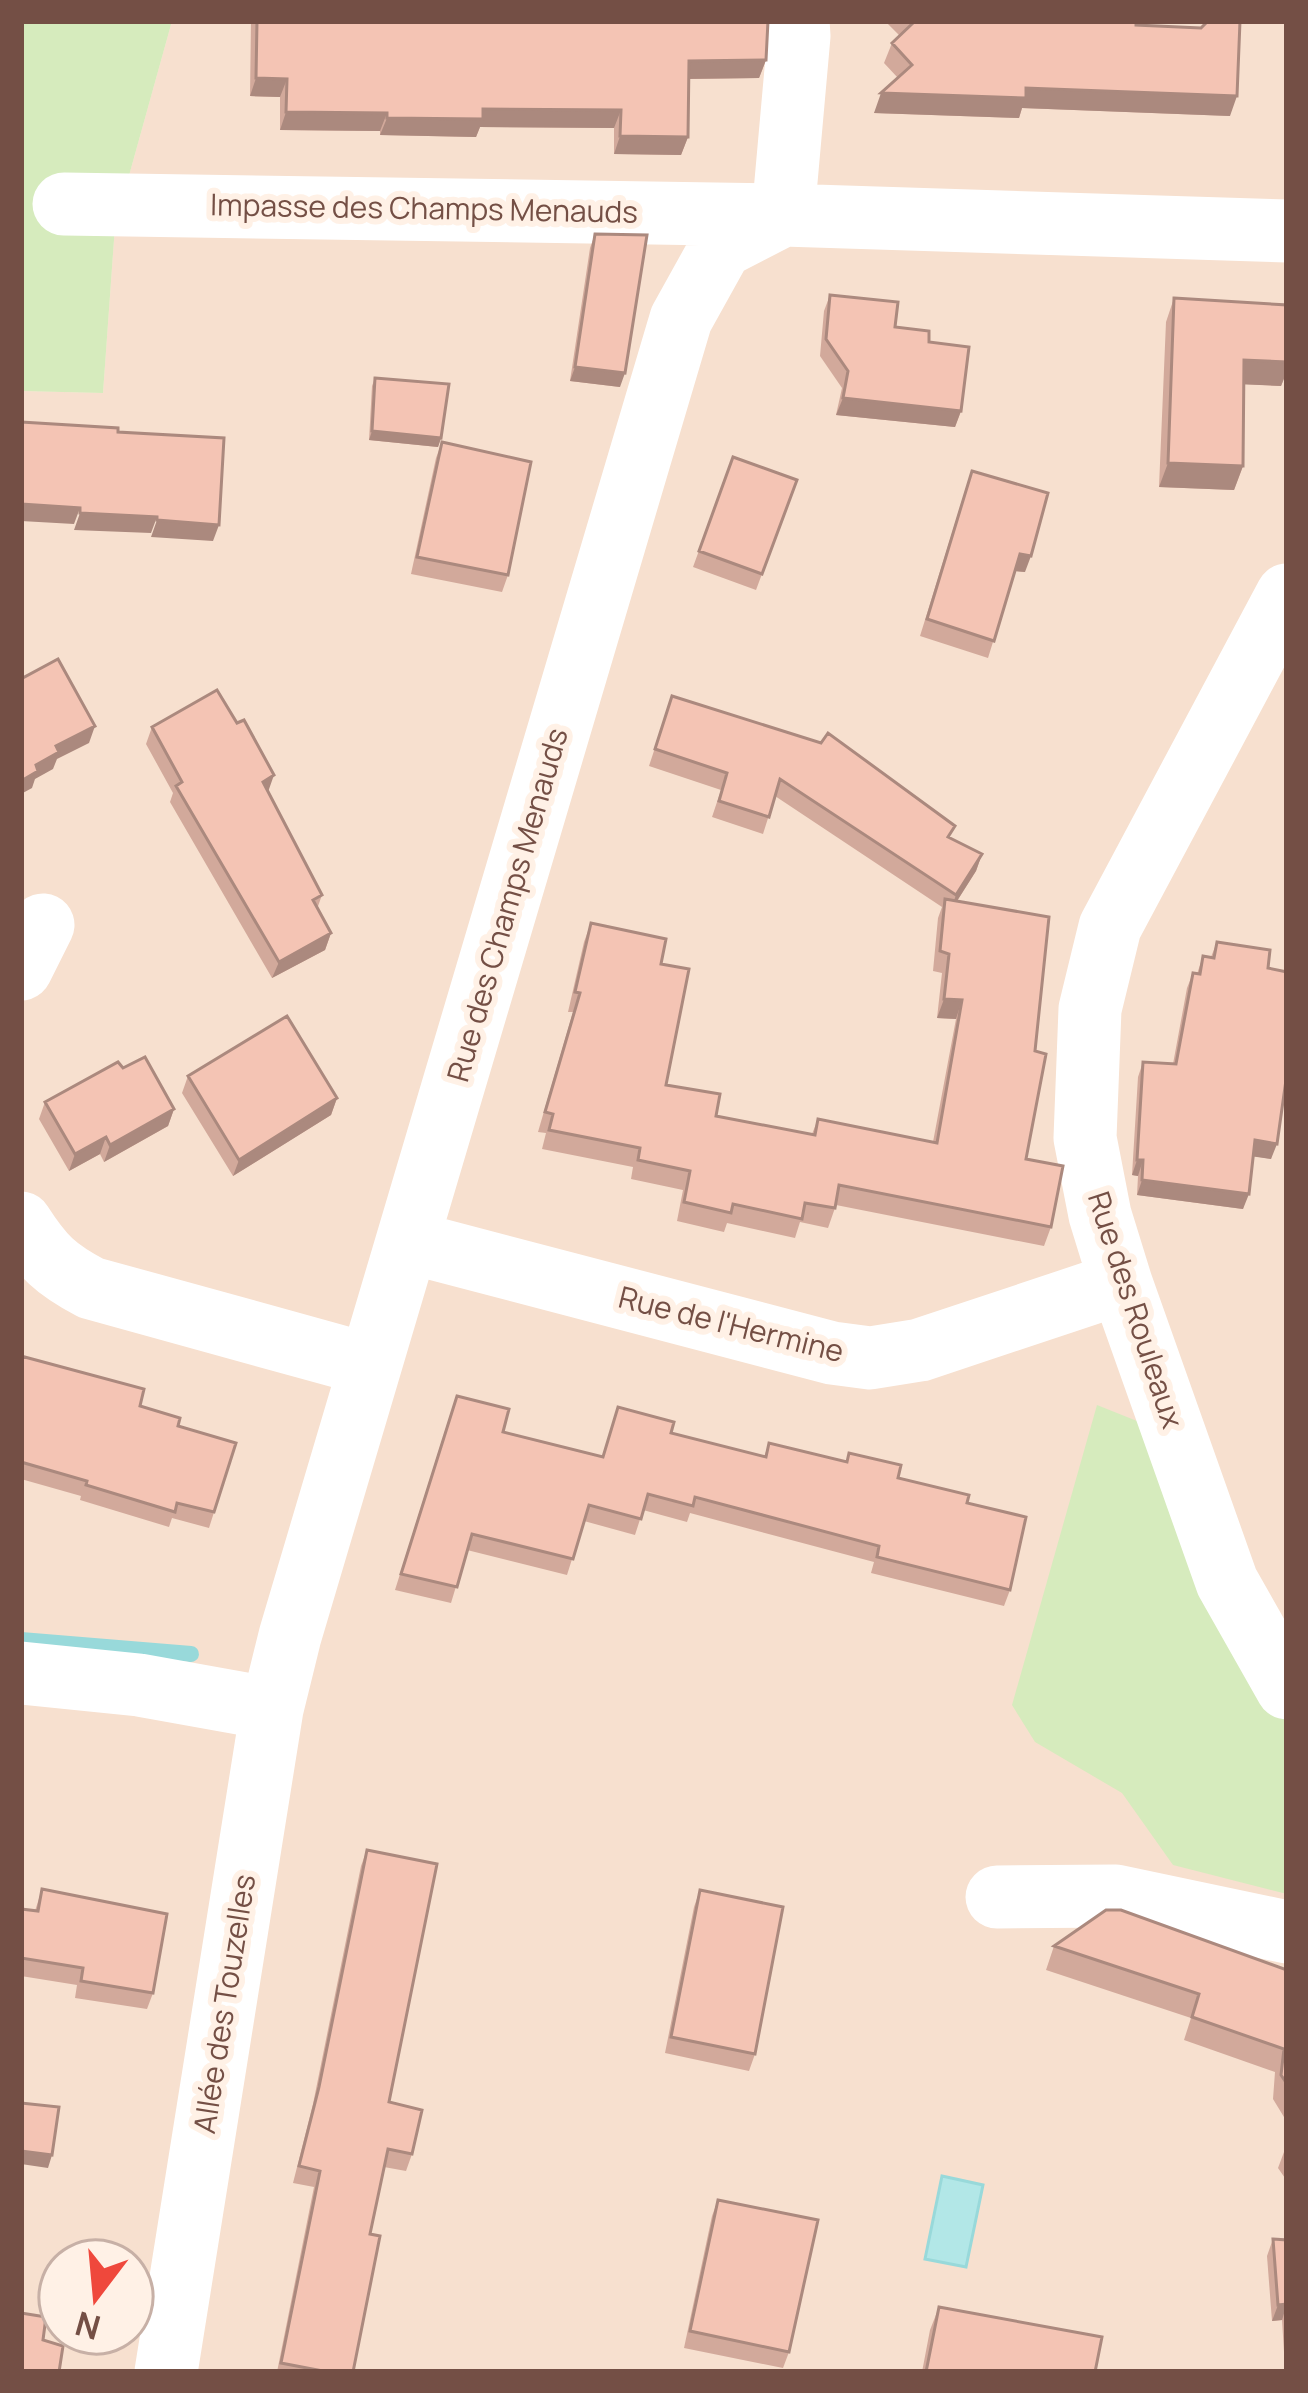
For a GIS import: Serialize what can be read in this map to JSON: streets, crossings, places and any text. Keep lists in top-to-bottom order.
{
  "streets": {
    "street": [
      "Impasse des Champs Menauds",
      "Rue des Champs Menauds",
      "Rue des Rouleaux",
      "Rue de l'Hermine",
      "Allée des Touzelles"
    ]
  },
  "crossings": [
    ["Impasse des Champs Menauds", "Rue des Champs Menauds"],
    ["Rue des Champs Menauds", "Rue de l'Hermine"],
    ["Rue des Champs Menauds", "Allée des Touzelles"],
    ["Rue des Rouleaux", "Rue de l'Hermine"]
  ],
  "north": "bottom"
}
